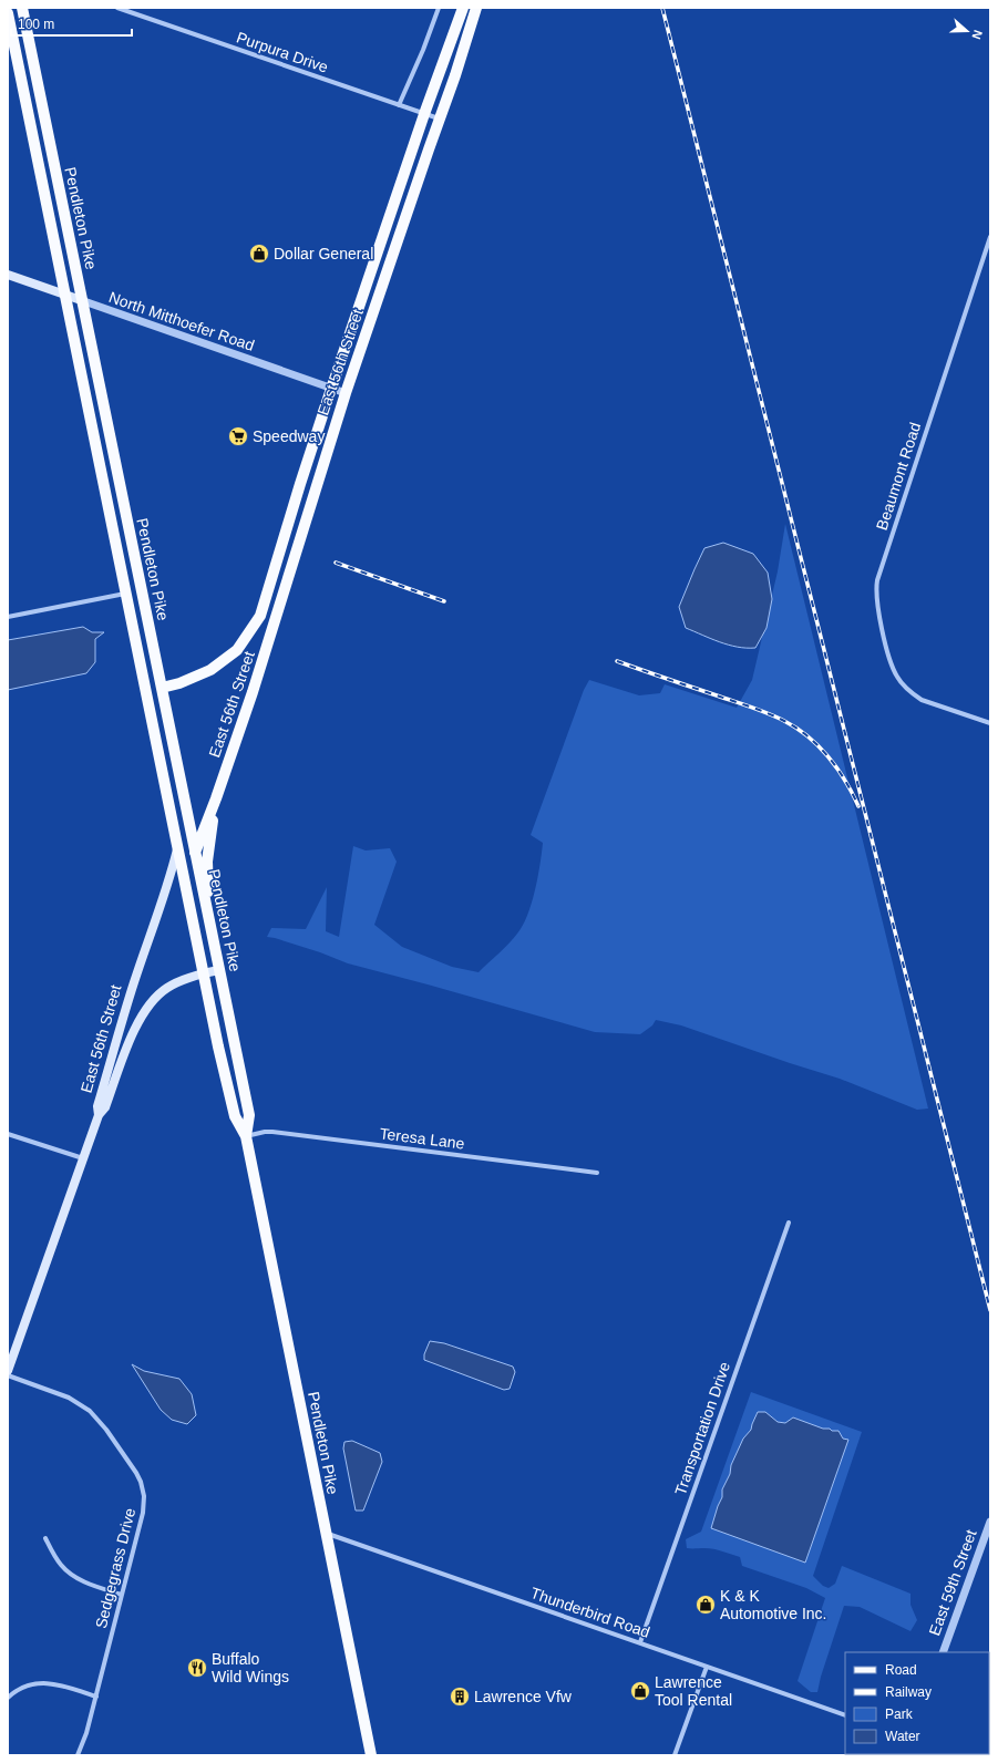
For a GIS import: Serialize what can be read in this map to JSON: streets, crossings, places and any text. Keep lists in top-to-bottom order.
{
  "streets": {
    "main road": ["Pendleton Pike", "North Mitthoefer Road", "East 56th Street"],
    "street": [
      "Purpura Drive",
      "Beaumont Road",
      "Teresa Lane",
      "Transportation Drive",
      "Sedgegrass Drive",
      "East 59th Street",
      "Thunderbird Road"
    ]
  },
  "crossings": [
    ["Purpura Drive", "East 56th Street"],
    ["Pendleton Pike", "North Mitthoefer Road"],
    ["Pendleton Pike", "East 56th Street"],
    ["Pendleton Pike", "Teresa Lane"],
    ["Pendleton Pike", "Thunderbird Road"],
    ["North Mitthoefer Road", "East 56th Street"],
    ["Transportation Drive", "Thunderbird Road"]
  ],
  "places": {
    "shop": ["Dollar General", "K & K Automotive Inc.", "Lawrence Tool Rental"],
    "supermarket": ["Speedway"],
    "restaurant": ["Buffalo Wild Wings"],
    "building": ["Lawrence Vfw"]
  },
  "legend": [
    "Road",
    "Railway",
    "Park",
    "Water"
  ],
  "scale_bar": "100 m",
  "north": "right"
}
